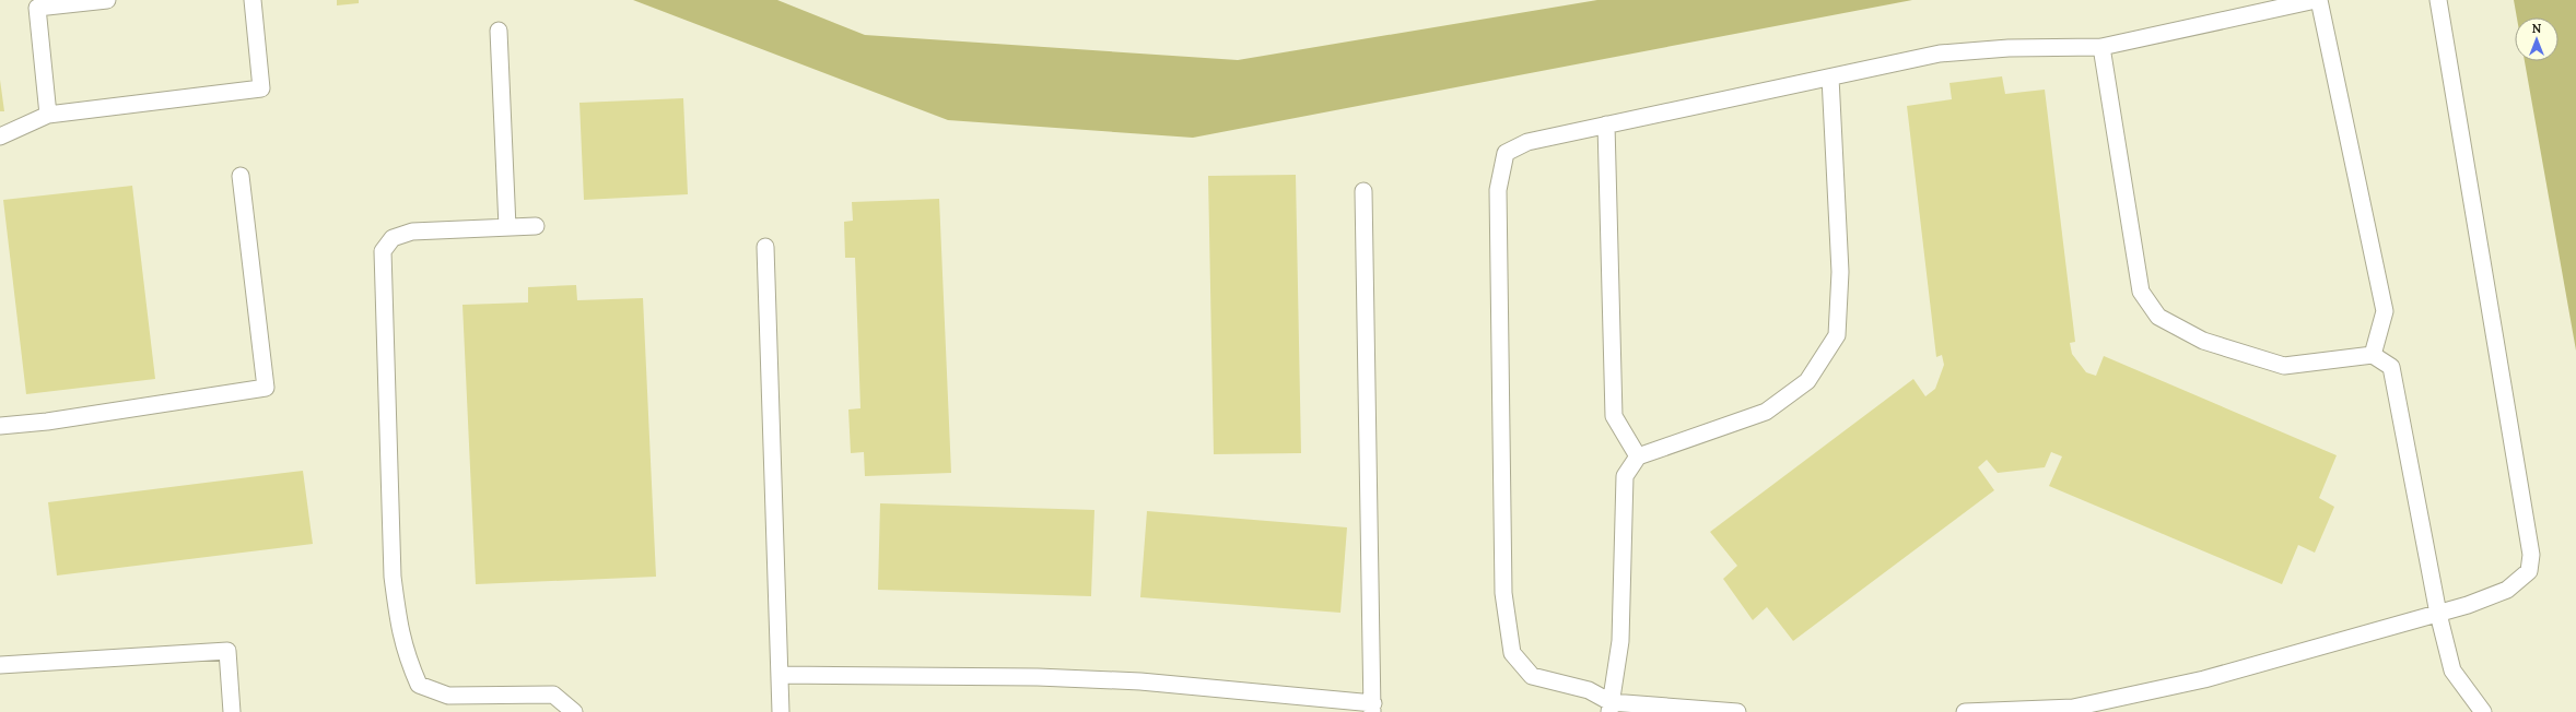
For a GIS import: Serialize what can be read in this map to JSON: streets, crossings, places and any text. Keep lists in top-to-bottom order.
{
  "north": "top"
}
